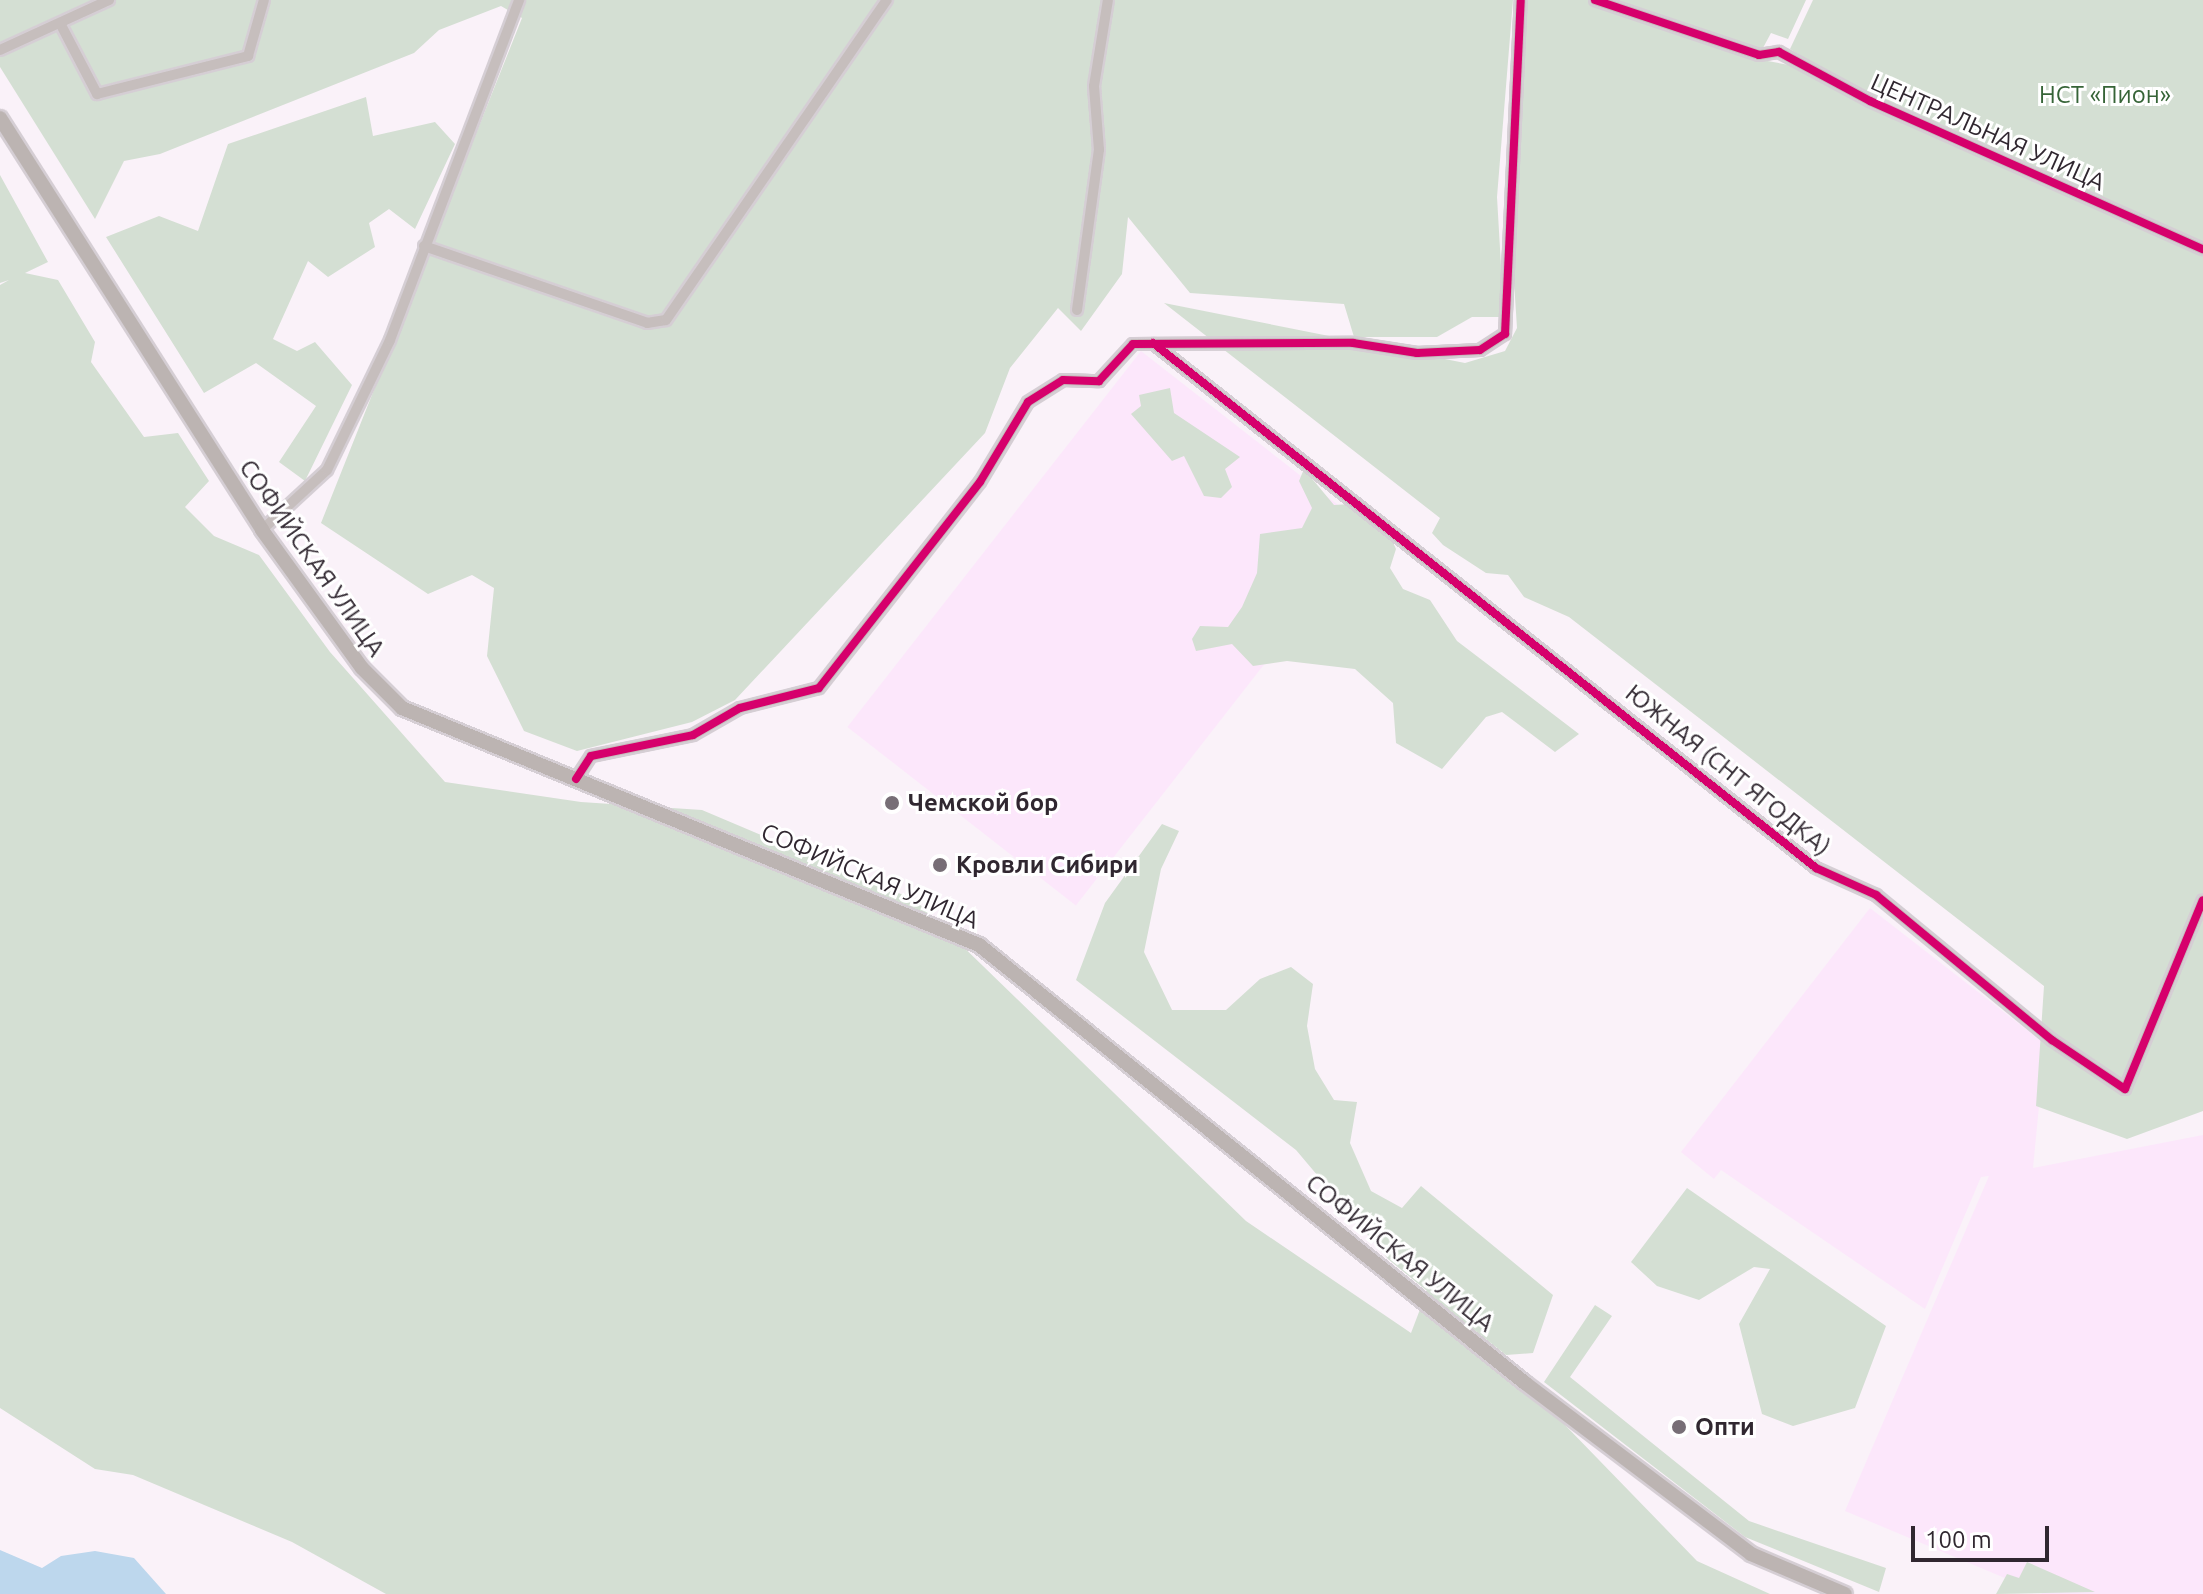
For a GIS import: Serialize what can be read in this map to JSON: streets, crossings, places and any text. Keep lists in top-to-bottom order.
{
  "streets": {
    "main road": ["СОФИЙСКАЯ УЛИЦА"],
    "street": ["ЦЕНТРАЛЬНАЯ УЛИЦА", "ЮЖНАЯ (СНТ ЯГОДКА)"]
  },
  "parks": ["НСТ «Пион»"],
  "places": ["Чемской бор", "Кровли Сибири", "Опти"],
  "scale_bar": "100 m"
}
